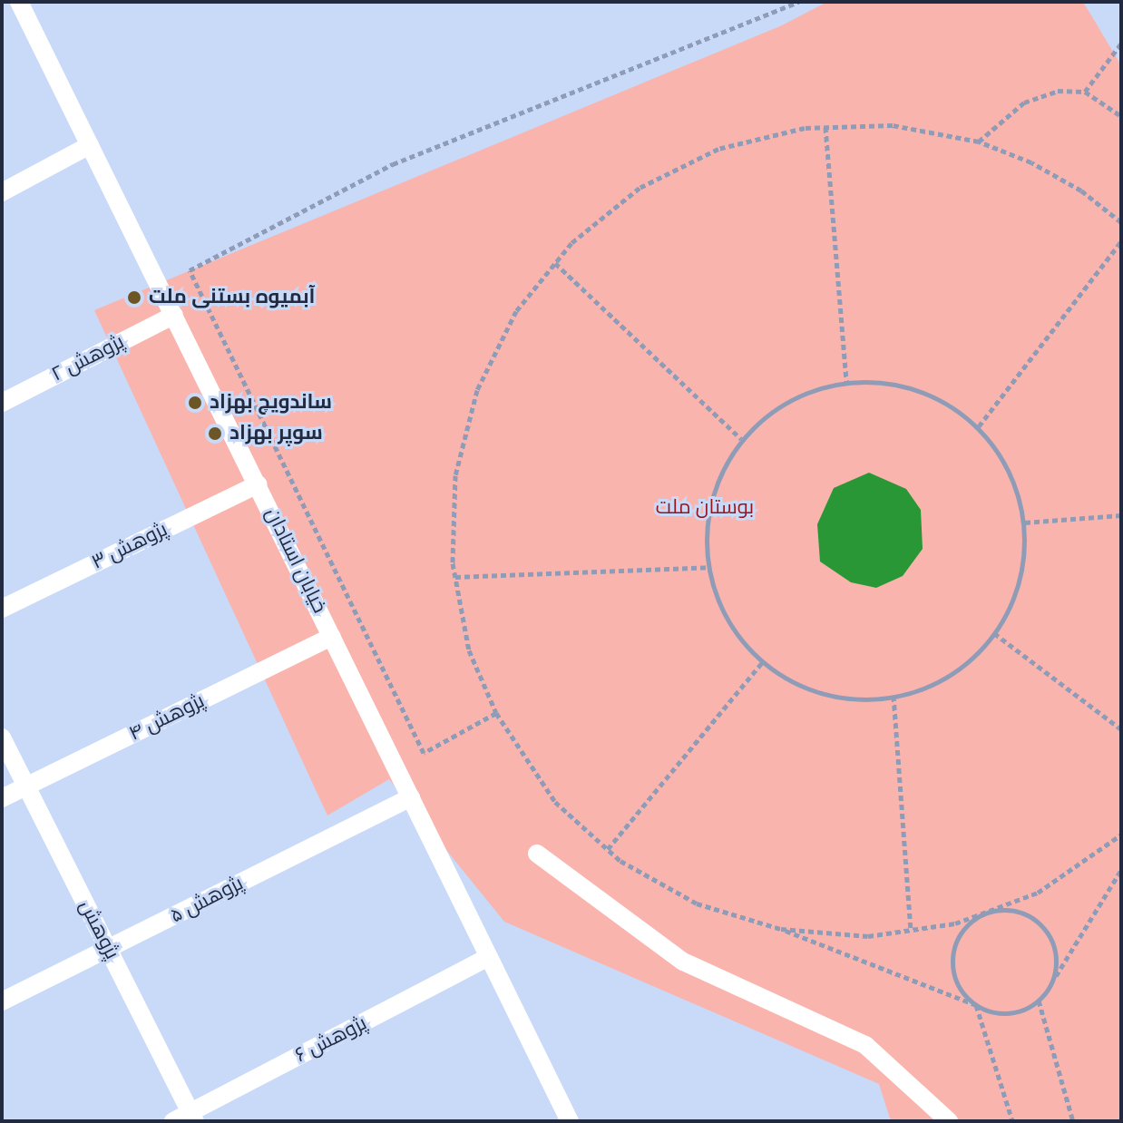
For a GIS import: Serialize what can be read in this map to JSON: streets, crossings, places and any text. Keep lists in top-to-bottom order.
{
  "streets": {
    "street": [
      "پژوهش ۲",
      "پژوهش ۳",
      "خیابان استادان",
      "پژوهش ۴",
      "پژوهش ۵",
      "پژوهش",
      "پژوهش ۶"
    ]
  },
  "crossings": [
    ["پژوهش ۲", "خیابان استادان"],
    ["پژوهش ۳", "خیابان استادان"],
    ["خیابان استادان", "پژوهش ۴"],
    ["خیابان استادان", "پژوهش ۵"],
    ["خیابان استادان", "پژوهش ۶"],
    ["پژوهش ۴", "پژوهش"],
    ["پژوهش ۵", "پژوهش"],
    ["پژوهش", "پژوهش ۶"]
  ],
  "parks": ["بوستان ملت"],
  "places": ["آبمیوه بستنی ملت", "ساندویچ بهزاد", "سوپر بهزاد"]
}
